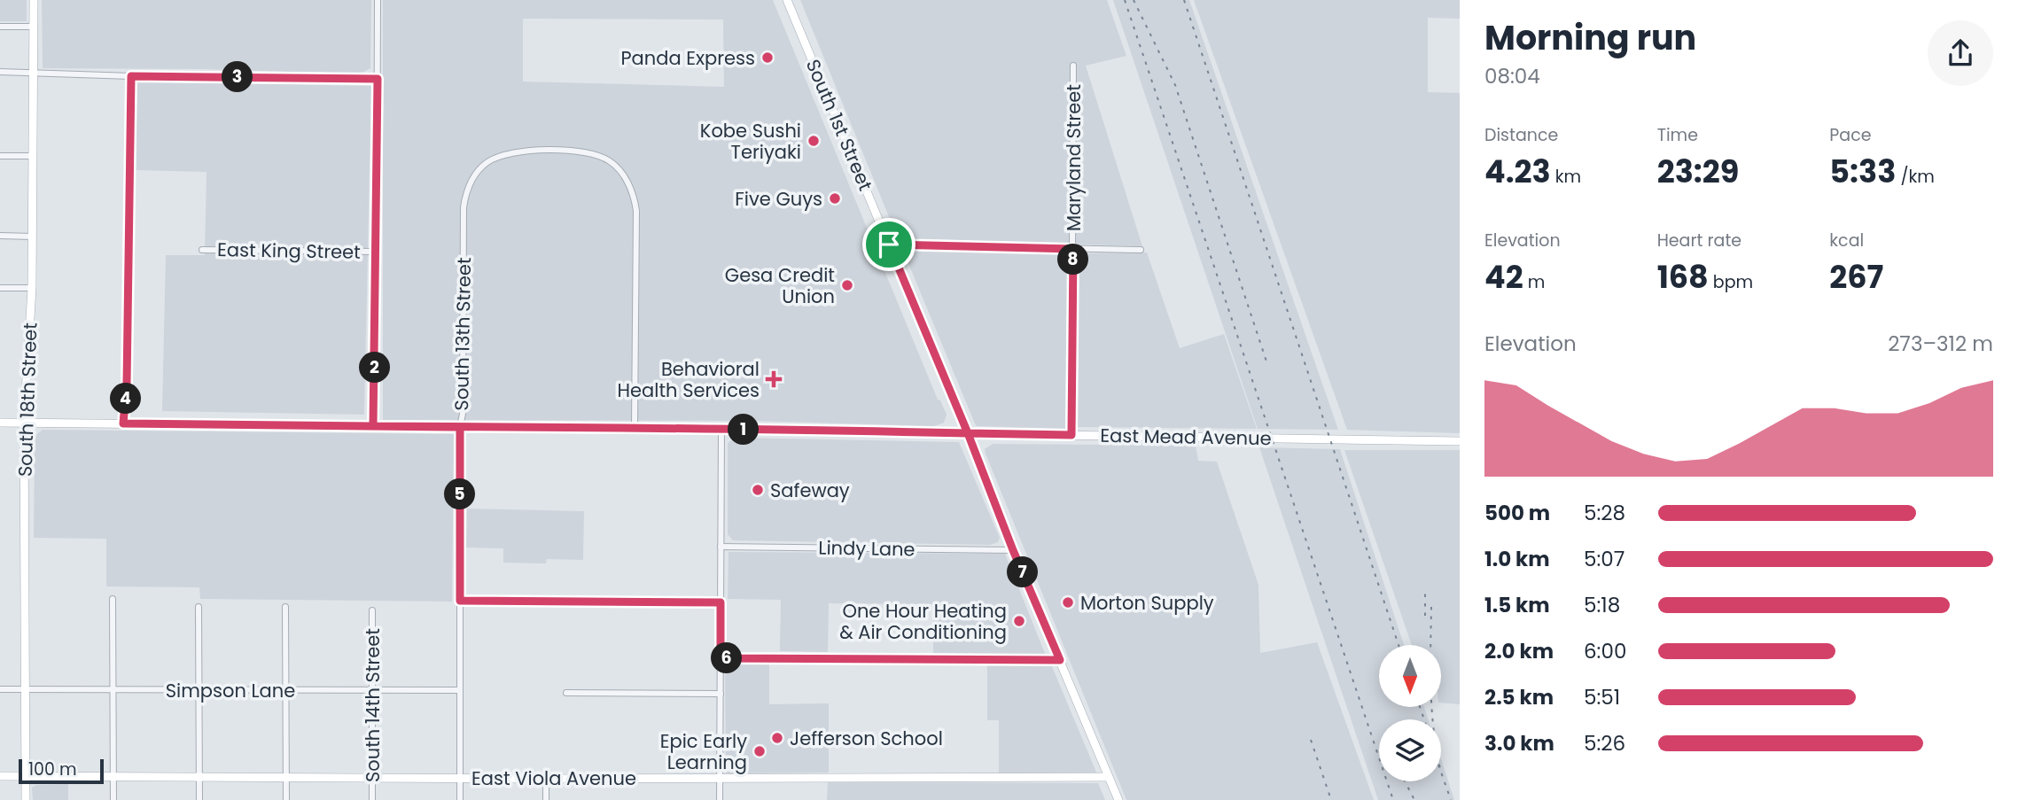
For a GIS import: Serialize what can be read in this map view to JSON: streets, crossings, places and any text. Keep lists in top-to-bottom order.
{
  "streets": {
    "street": [
      "South 1st Street",
      "Maryland Street",
      "East King Street",
      "South 13th Street",
      "South 18th Street",
      "East Mead Avenue",
      "Lindy Lane",
      "Simpson Lane",
      "South 14th Street",
      "East Viola Avenue"
    ]
  },
  "crossings": [
    ["South 1st Street", "East Mead Avenue"],
    ["South 1st Street", "Lindy Lane"],
    ["South 1st Street", "East Viola Avenue"],
    ["Maryland Street", "East Mead Avenue"],
    ["South 13th Street", "East Mead Avenue"],
    ["South 13th Street", "Simpson Lane"],
    ["South 13th Street", "East Viola Avenue"],
    ["South 18th Street", "East Mead Avenue"],
    ["South 18th Street", "Simpson Lane"],
    ["South 18th Street", "East Viola Avenue"],
    ["Simpson Lane", "South 14th Street"],
    ["South 14th Street", "East Viola Avenue"]
  ],
  "places": {
    "other": [
      "Panda Express",
      "Kobe Sushi Teriyaki",
      "Five Guys",
      "Gesa Credit Union",
      "Safeway",
      "Morton Supply",
      "One Hour Heating & Air Conditioning",
      "Jefferson School",
      "Epic Early Learning"
    ],
    "health": ["Behavioral Health Services"]
  },
  "scale_bar": "100 m",
  "north": "bottom",
  "page": {
    "heading": ["Morning run", "08:04"],
    "pins": [
      "3",
      "8",
      "2",
      "4",
      "1",
      "5",
      "7",
      "6"
    ],
    "stats": [
      ["Distance", "4.23 km"],
      ["Time", "23:29"],
      ["Pace", "5:33 /km"],
      ["Elevation", "42 m"],
      ["Heart rate", "168 bpm"],
      ["kcal", "267"]
    ],
    "chart": ["Elevation", "273–312 m"],
    "list": [
      {
        "name": "500 m",
        "note": "5:28"
      },
      {
        "name": "1.0 km",
        "note": "5:07"
      },
      {
        "name": "1.5 km",
        "note": "5:18"
      },
      {
        "name": "2.0 km",
        "note": "6:00"
      },
      {
        "name": "2.5 km",
        "note": "5:51"
      },
      {
        "name": "3.0 km",
        "note": "5:26"
      }
    ],
    "scale": "100 m"
  }
}
